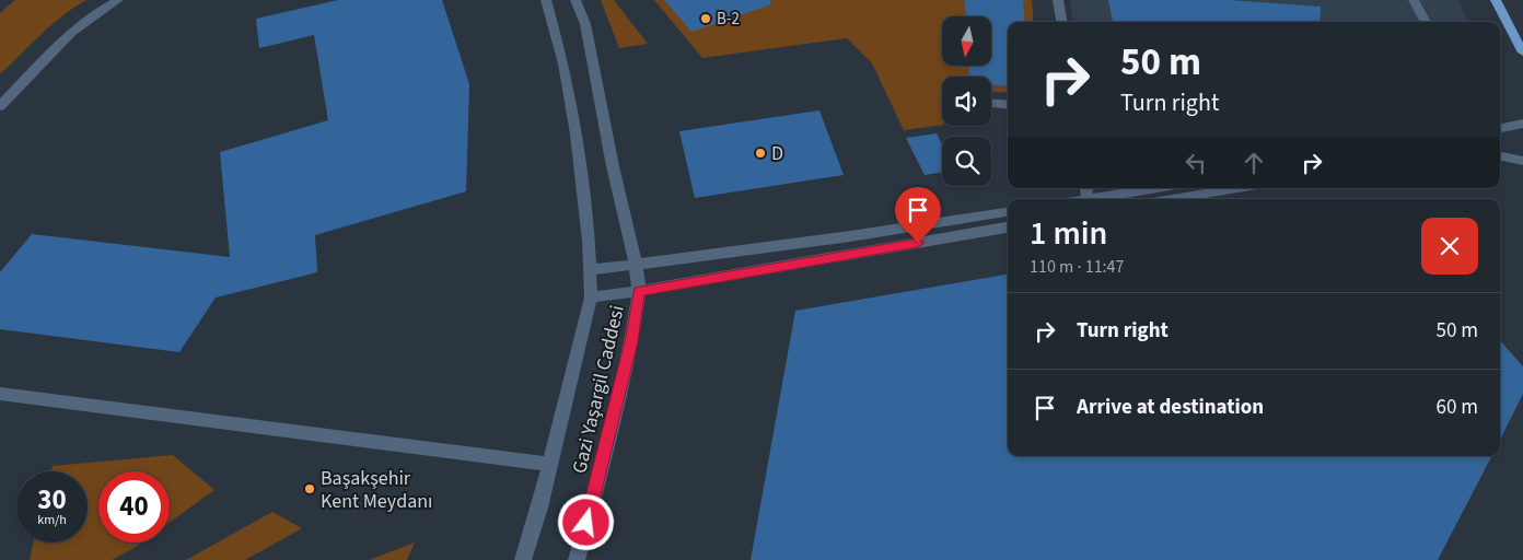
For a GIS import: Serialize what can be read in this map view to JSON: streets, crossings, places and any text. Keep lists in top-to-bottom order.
{
  "streets": {
    "street": ["Gazi Yaşargil Caddesi"]
  },
  "places": ["B-2", "D", "Başakşehir Kent Meydanı"],
  "north": "bottom",
  "page": {
    "turn": ["50 m", "Turn right"],
    "heading": ["1 min", "110 m · 11:47"],
    "list": [
      {
        "name": "Turn right",
        "value": "50 m"
      },
      {
        "name": "Arrive at destination",
        "value": "60 m"
      }
    ],
    "speed": "30 km/h",
    "limit": "40"
  }
}
